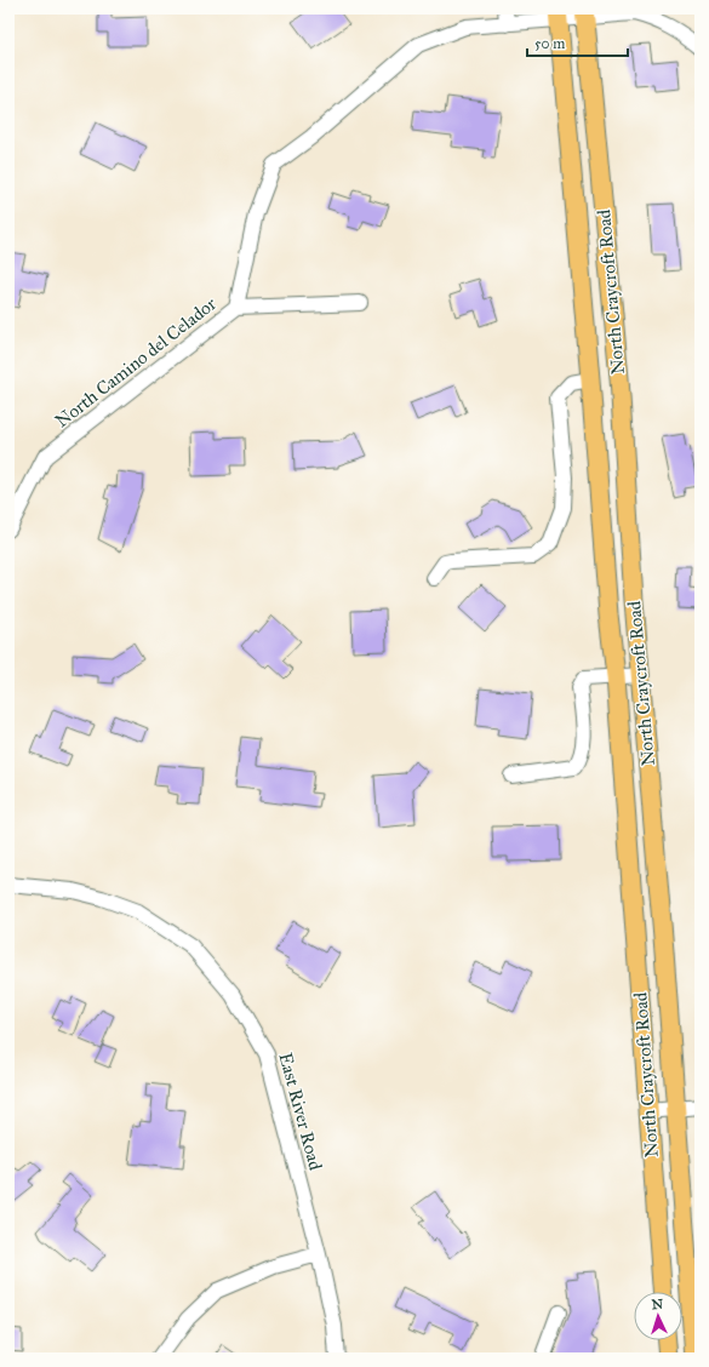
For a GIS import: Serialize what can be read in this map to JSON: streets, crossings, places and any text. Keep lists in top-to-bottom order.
{
  "streets": {
    "main road": ["North Craycroft Road"],
    "street": ["North Camino del Celador", "East River Road"]
  },
  "crossings": [
    ["North Craycroft Road", "North Camino del Celador"]
  ],
  "scale_bar": "50 m",
  "north": "top"
}
